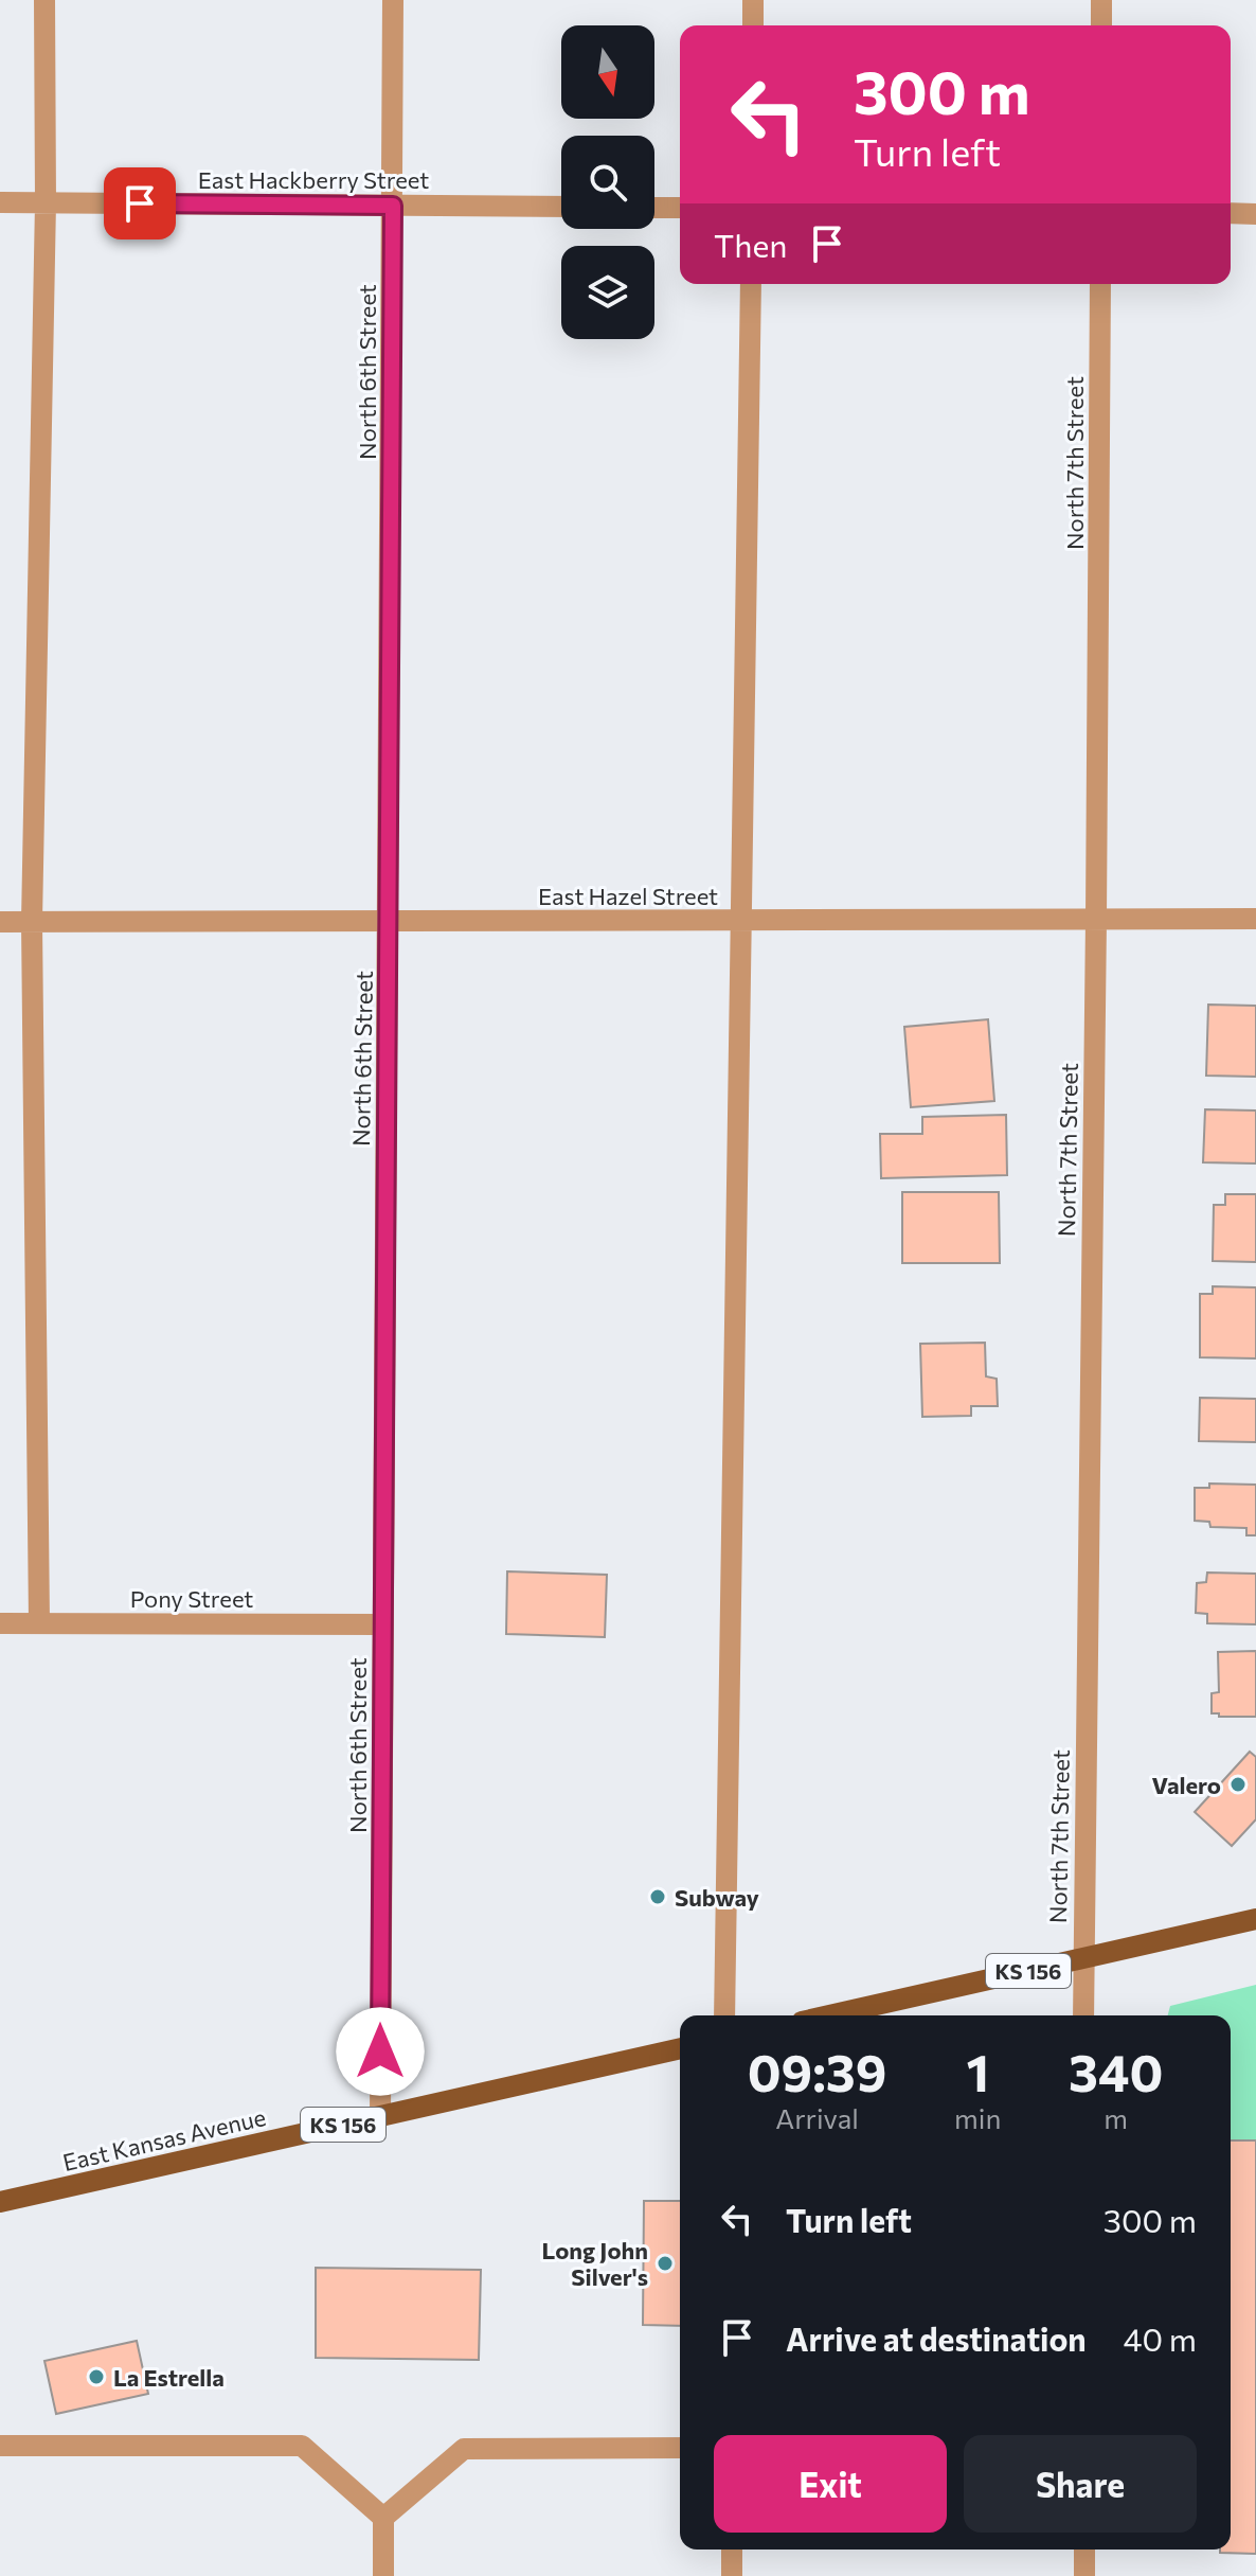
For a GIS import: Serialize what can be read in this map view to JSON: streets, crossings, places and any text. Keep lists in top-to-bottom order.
{
  "streets": {
    "main road": ["KS 156", "East Kansas Avenue"],
    "street": [
      "East Hackberry Street",
      "North 6th Street",
      "North 7th Street",
      "East Hazel Street",
      "Pony Street"
    ]
  },
  "crossings": [
    ["East Hackberry Street", "North 6th Street"],
    ["North 6th Street", "East Hazel Street"],
    ["North 6th Street", "Pony Street"],
    ["North 6th Street", "East Kansas Avenue"],
    ["North 7th Street", "East Hazel Street"],
    ["North 7th Street", "KS 156"]
  ],
  "places": [
    "Valero",
    "Subway",
    "Long John Silver's",
    "La Estrella"
  ],
  "north": "bottom",
  "page": {
    "turn": ["300 m", "Turn left"],
    "then": "Then",
    "eta": [
      "09:39",
      "Arrival",
      "1",
      "min",
      "340",
      "m"
    ],
    "list": [
      {
        "name": "Turn left",
        "value": "300 m"
      },
      {
        "name": "Arrive at destination",
        "value": "40 m"
      }
    ],
    "buttons": ["Exit", "Share"]
  }
}
